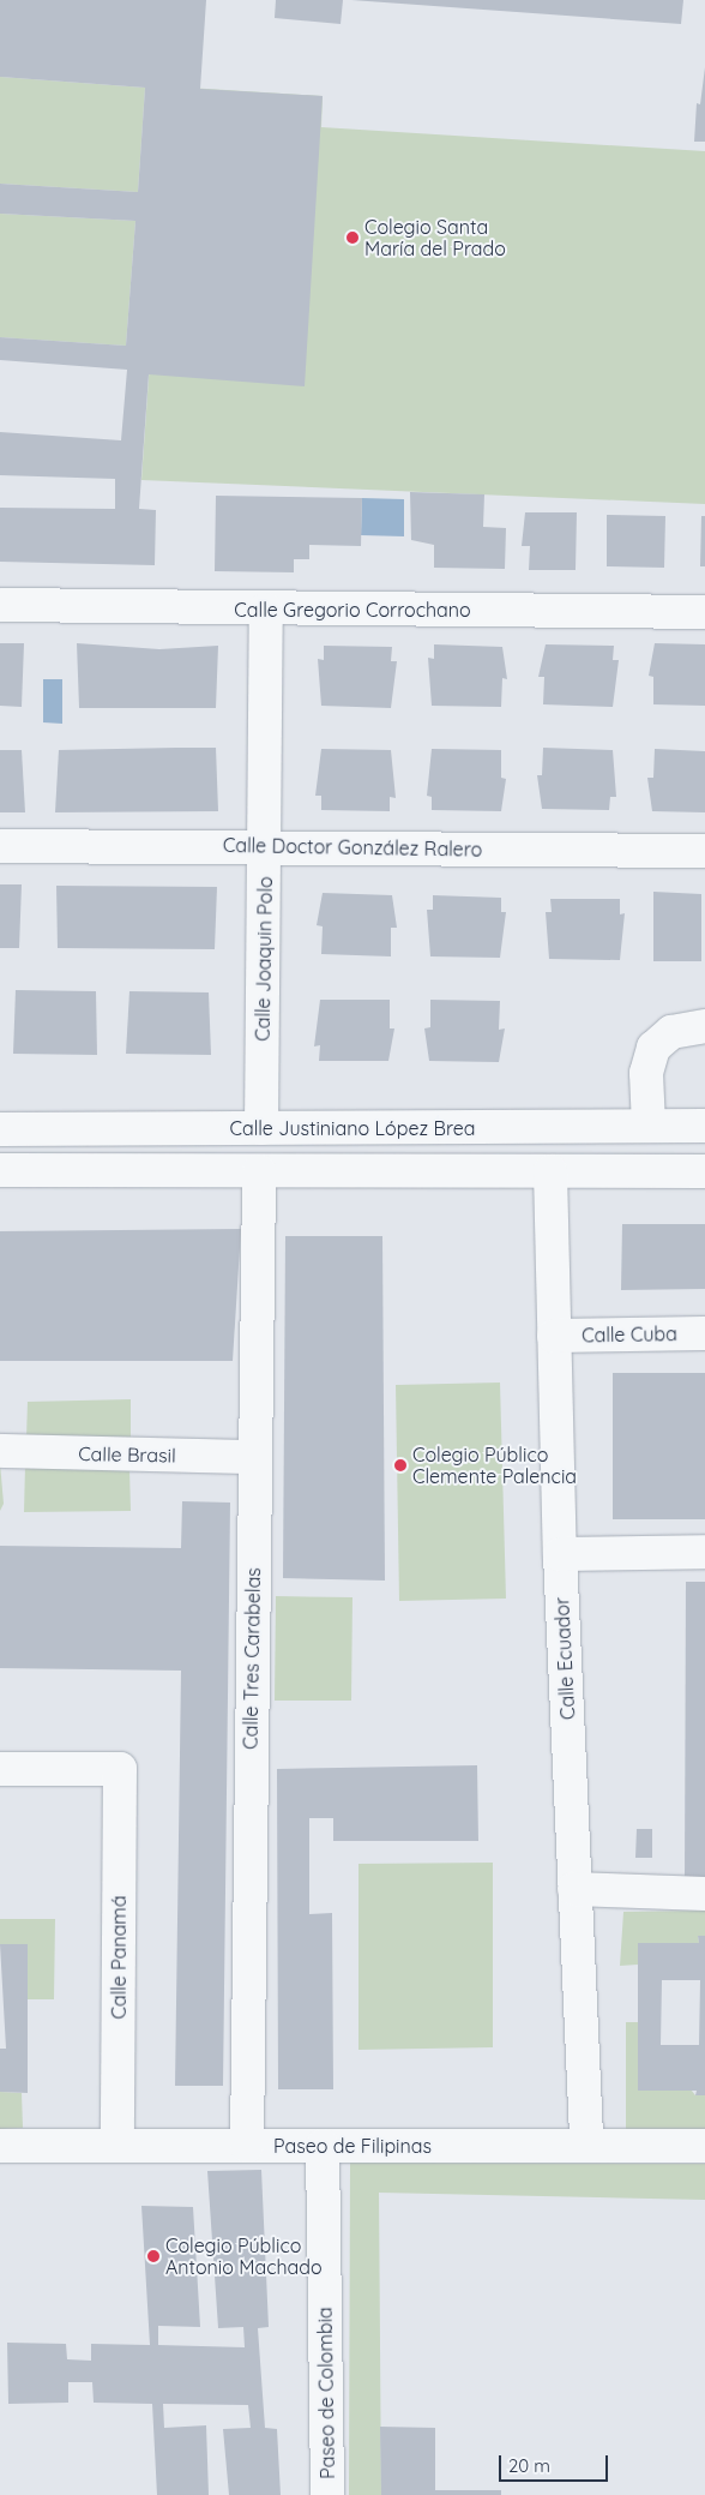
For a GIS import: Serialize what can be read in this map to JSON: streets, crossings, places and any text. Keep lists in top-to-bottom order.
{
  "streets": {
    "street": [
      "Calle Gregorio Corrochano",
      "Calle Doctor González Ralero",
      "Calle Joaquin Polo",
      "Calle Justiniano López Brea",
      "Calle Cuba",
      "Calle Brasil",
      "Calle Tres Carabelas",
      "Calle Ecuador",
      "Calle Panamá",
      "Paseo de Filipinas",
      "Paseo de Colombia"
    ]
  },
  "crossings": [
    ["Calle Gregorio Corrochano", "Calle Joaquin Polo"],
    ["Calle Doctor González Ralero", "Calle Joaquin Polo"],
    ["Calle Joaquin Polo", "Calle Justiniano López Brea"],
    ["Calle Cuba", "Calle Ecuador"],
    ["Calle Brasil", "Calle Tres Carabelas"],
    ["Calle Tres Carabelas", "Paseo de Filipinas"],
    ["Calle Ecuador", "Paseo de Filipinas"],
    ["Calle Panamá", "Paseo de Filipinas"],
    ["Paseo de Filipinas", "Paseo de Colombia"]
  ],
  "places": ["Colegio Santa María del Prado", "Colegio Público Clemente Palencia", "Colegio Público Antonio Machado"],
  "scale_bar": "20 m"
}
